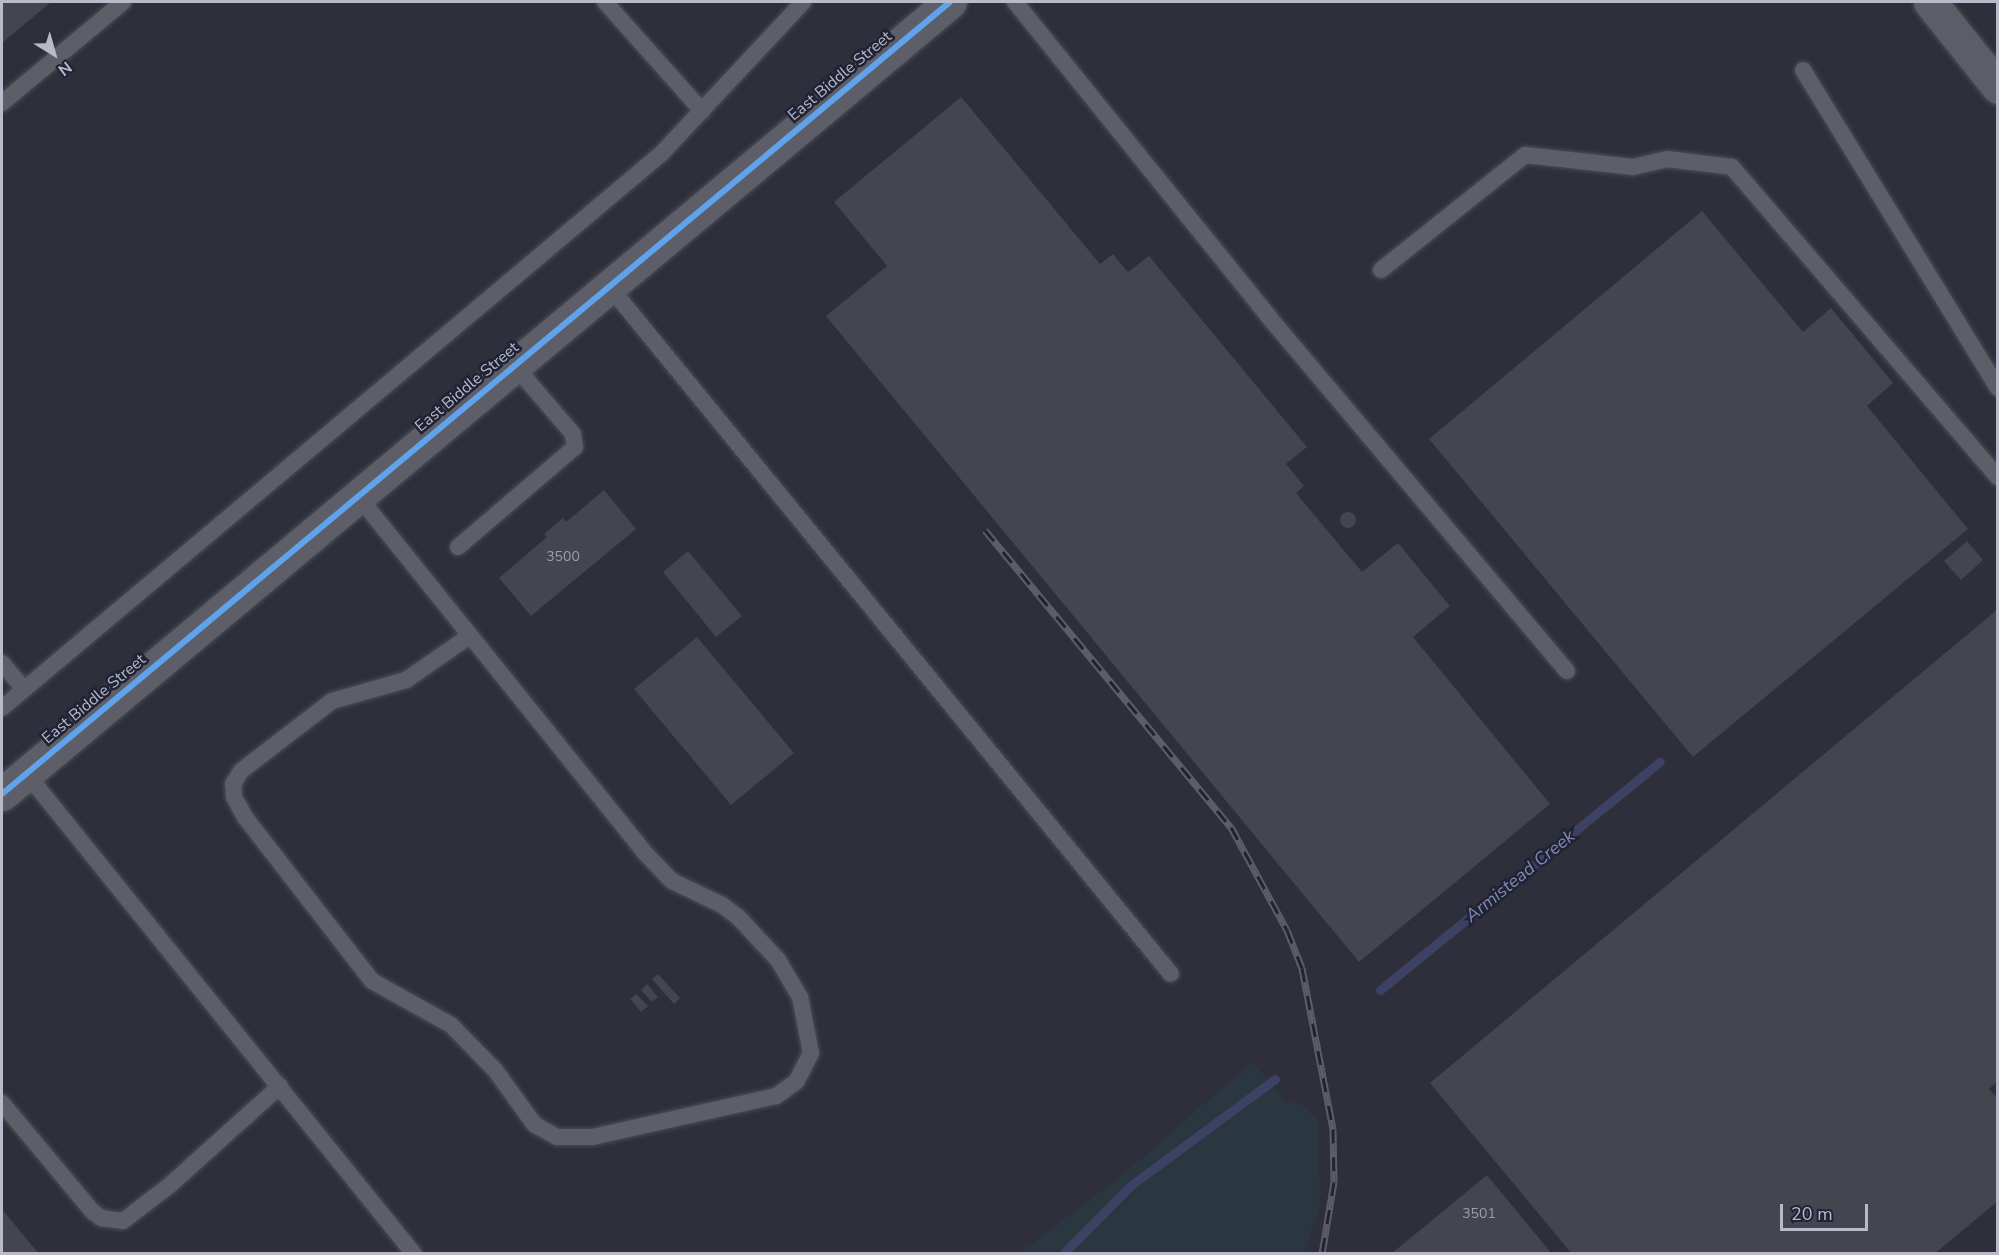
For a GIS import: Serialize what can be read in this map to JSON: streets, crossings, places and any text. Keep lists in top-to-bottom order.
{
  "streets": {
    "street": ["East Biddle Street"]
  },
  "water": ["Armistead Creek"],
  "house_numbers": ["3500", "3501"],
  "scale_bar": "20 m",
  "north": "bottom right"
}
